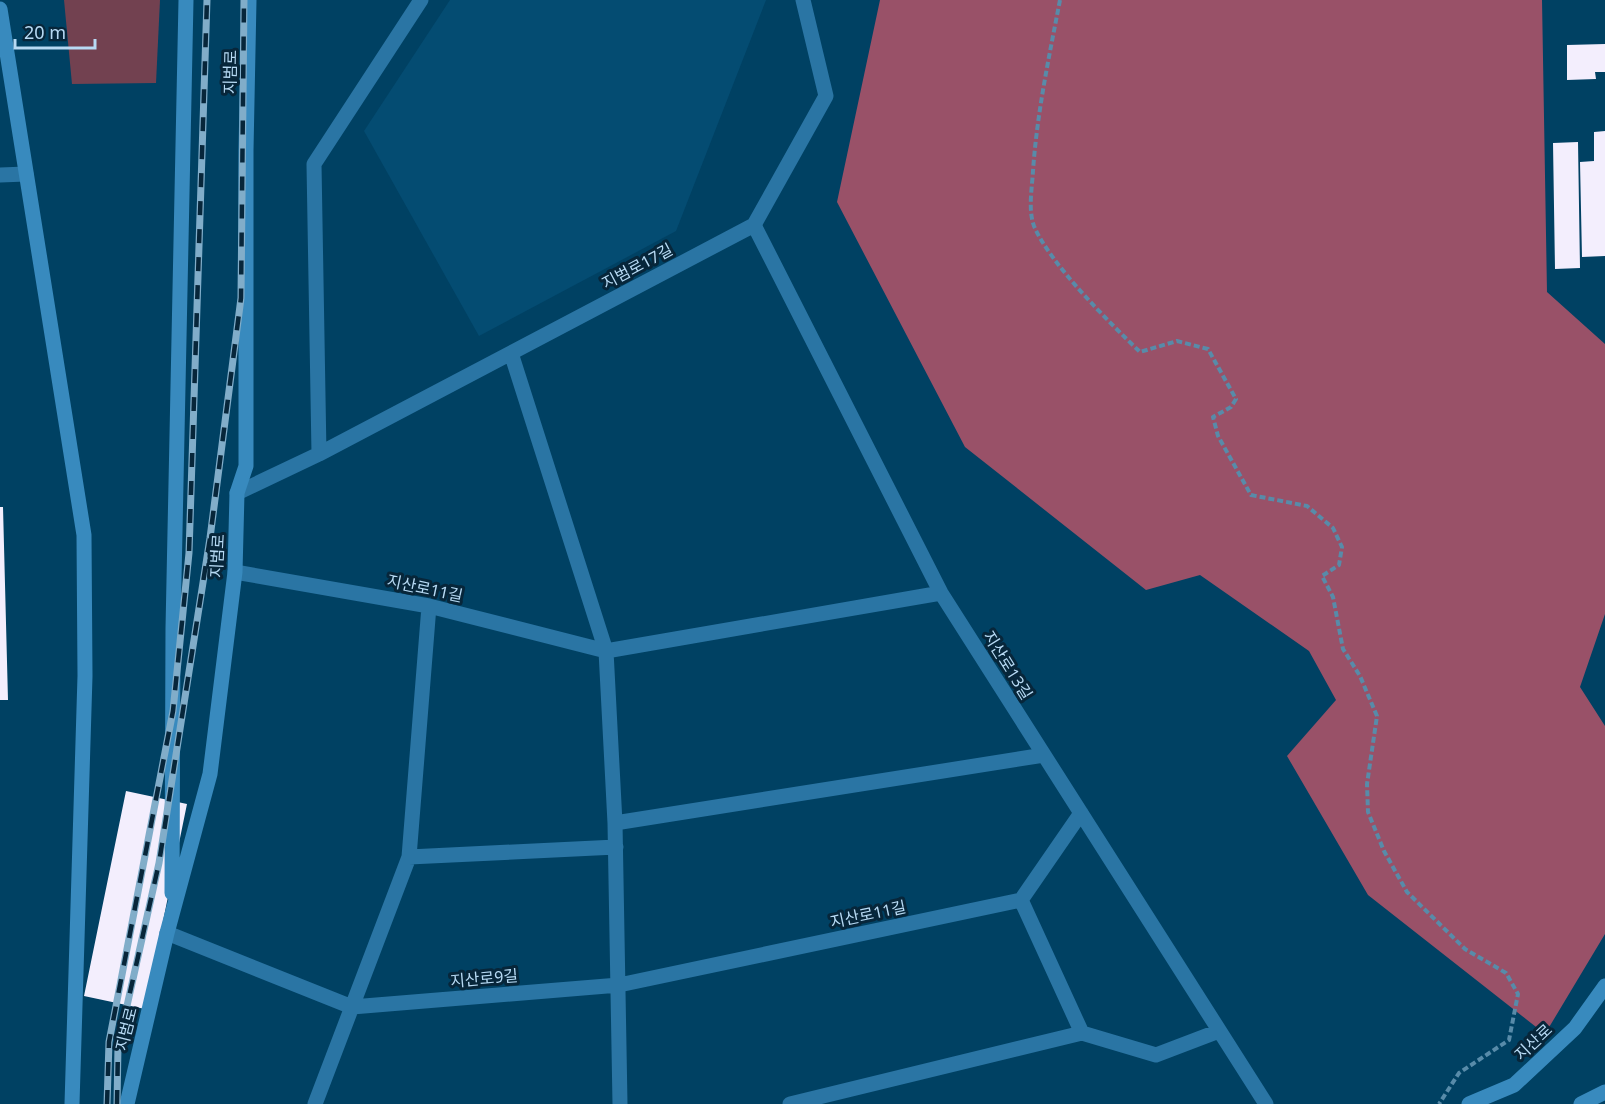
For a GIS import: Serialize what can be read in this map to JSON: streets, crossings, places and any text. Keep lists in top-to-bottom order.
{
  "streets": {
    "main road": ["지범로", "지산로"],
    "street": [
      "지범로17길",
      "지산로11길",
      "지산로13길",
      "지산로9길"
    ]
  },
  "crossings": [
    ["지범로", "지범로17길"],
    ["지범로", "지산로11길"],
    ["지범로17길", "지산로13길"],
    ["지산로11길", "지산로13길"],
    ["지산로11길", "지산로9길"]
  ],
  "scale_bar": "20 m"
}
